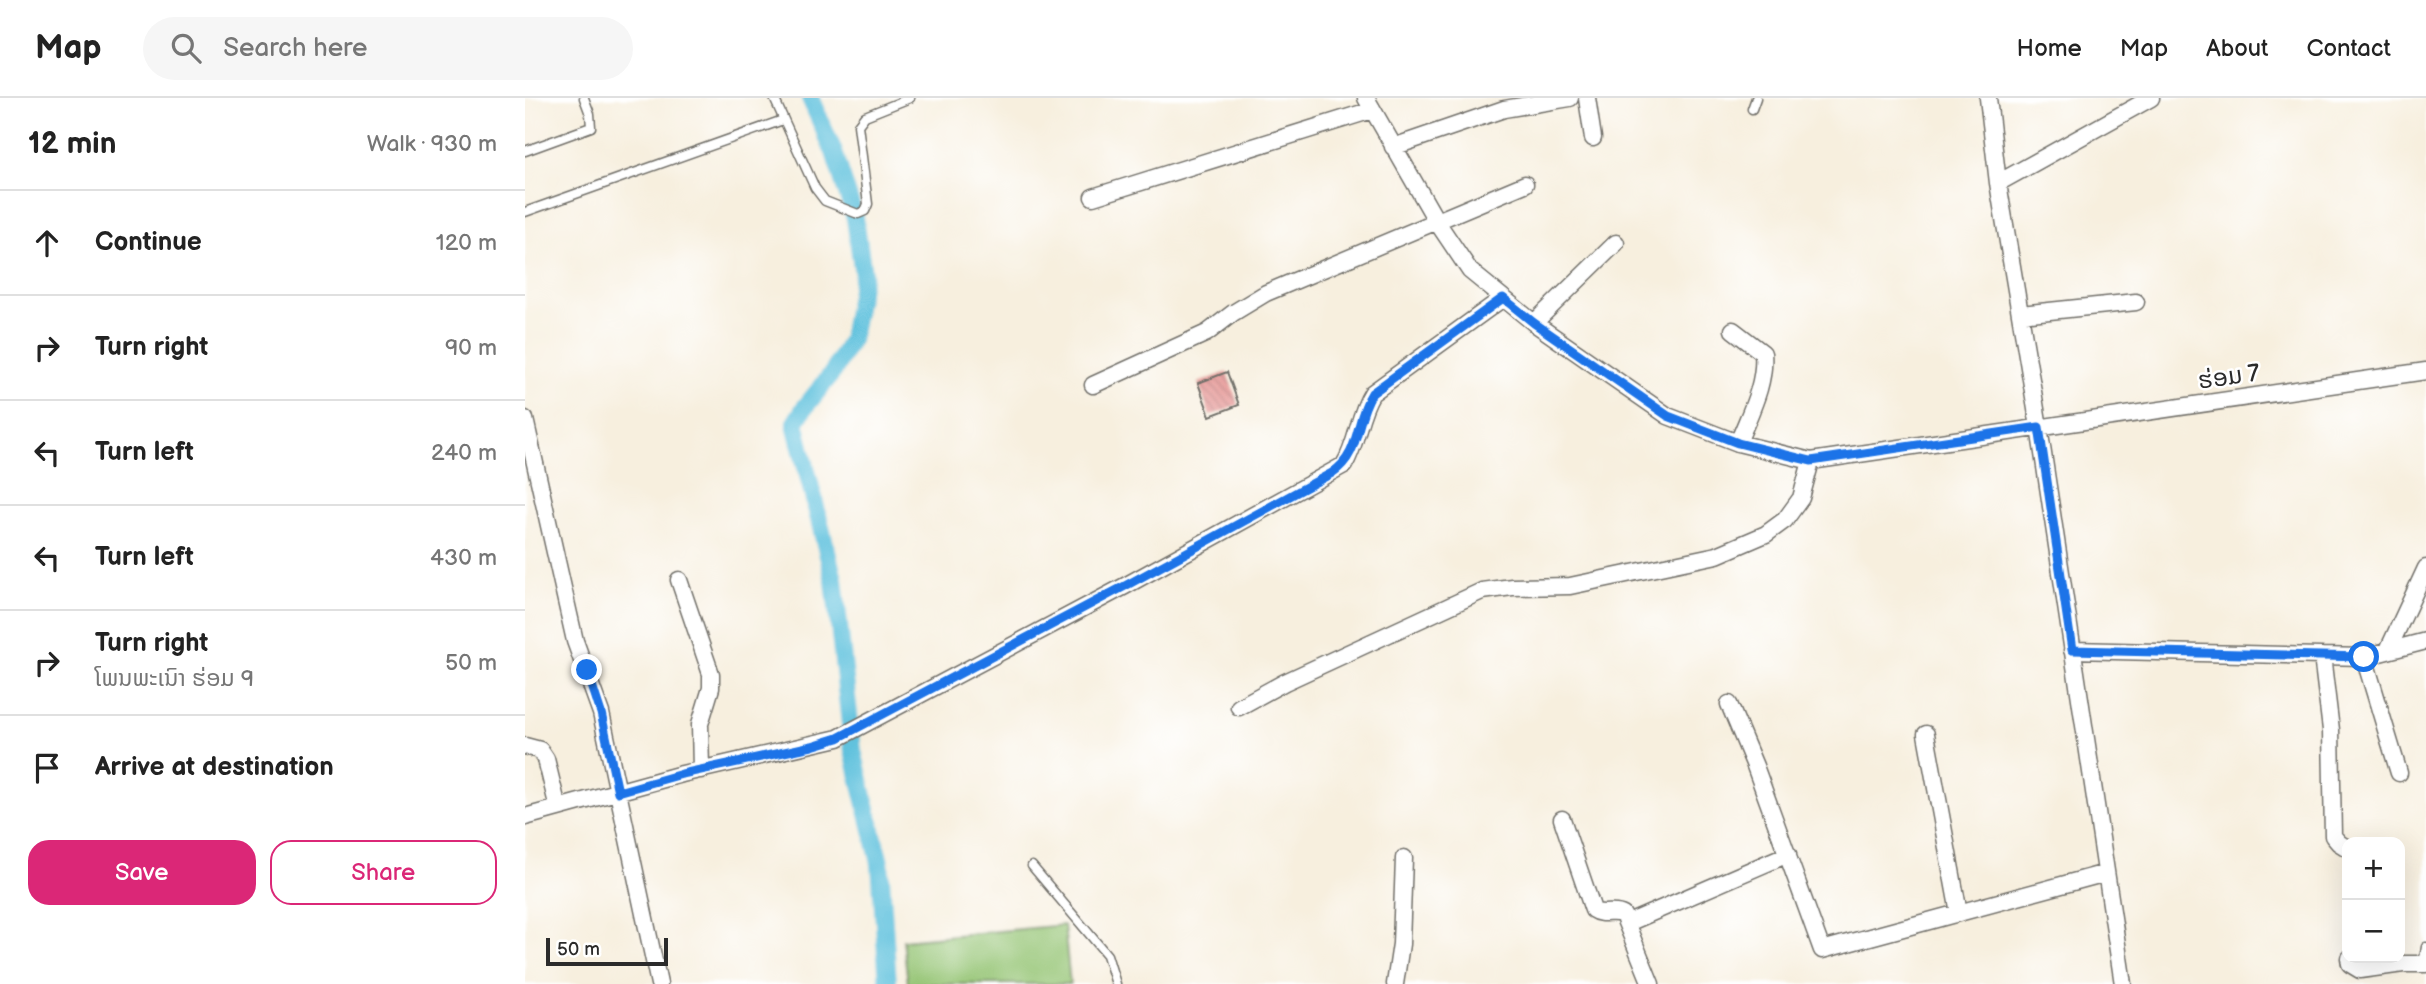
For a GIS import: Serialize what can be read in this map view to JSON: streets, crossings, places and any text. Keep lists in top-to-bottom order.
{
  "streets": {
    "street": ["ຮ່ອມ 7"]
  },
  "scale_bar": "50 m",
  "page": {
    "header": "Map",
    "search": "Search here",
    "nav": [
      "Home",
      "Map",
      "About",
      "Contact"
    ],
    "heading": ["12 min", "Walk · 930 m"],
    "list": [
      ["Continue", "120 m"],
      ["Turn right", "90 m"],
      ["Turn left", "240 m"],
      ["Turn left", "430 m"],
      ["Turn right", "ໂພນພະເນົາ ຮ່ອມ 9", "50 m"],
      "Arrive at destination"
    ],
    "buttons": ["Save", "Share"],
    "map_buttons": ["+", "−"],
    "scale": "50 m"
  }
}
